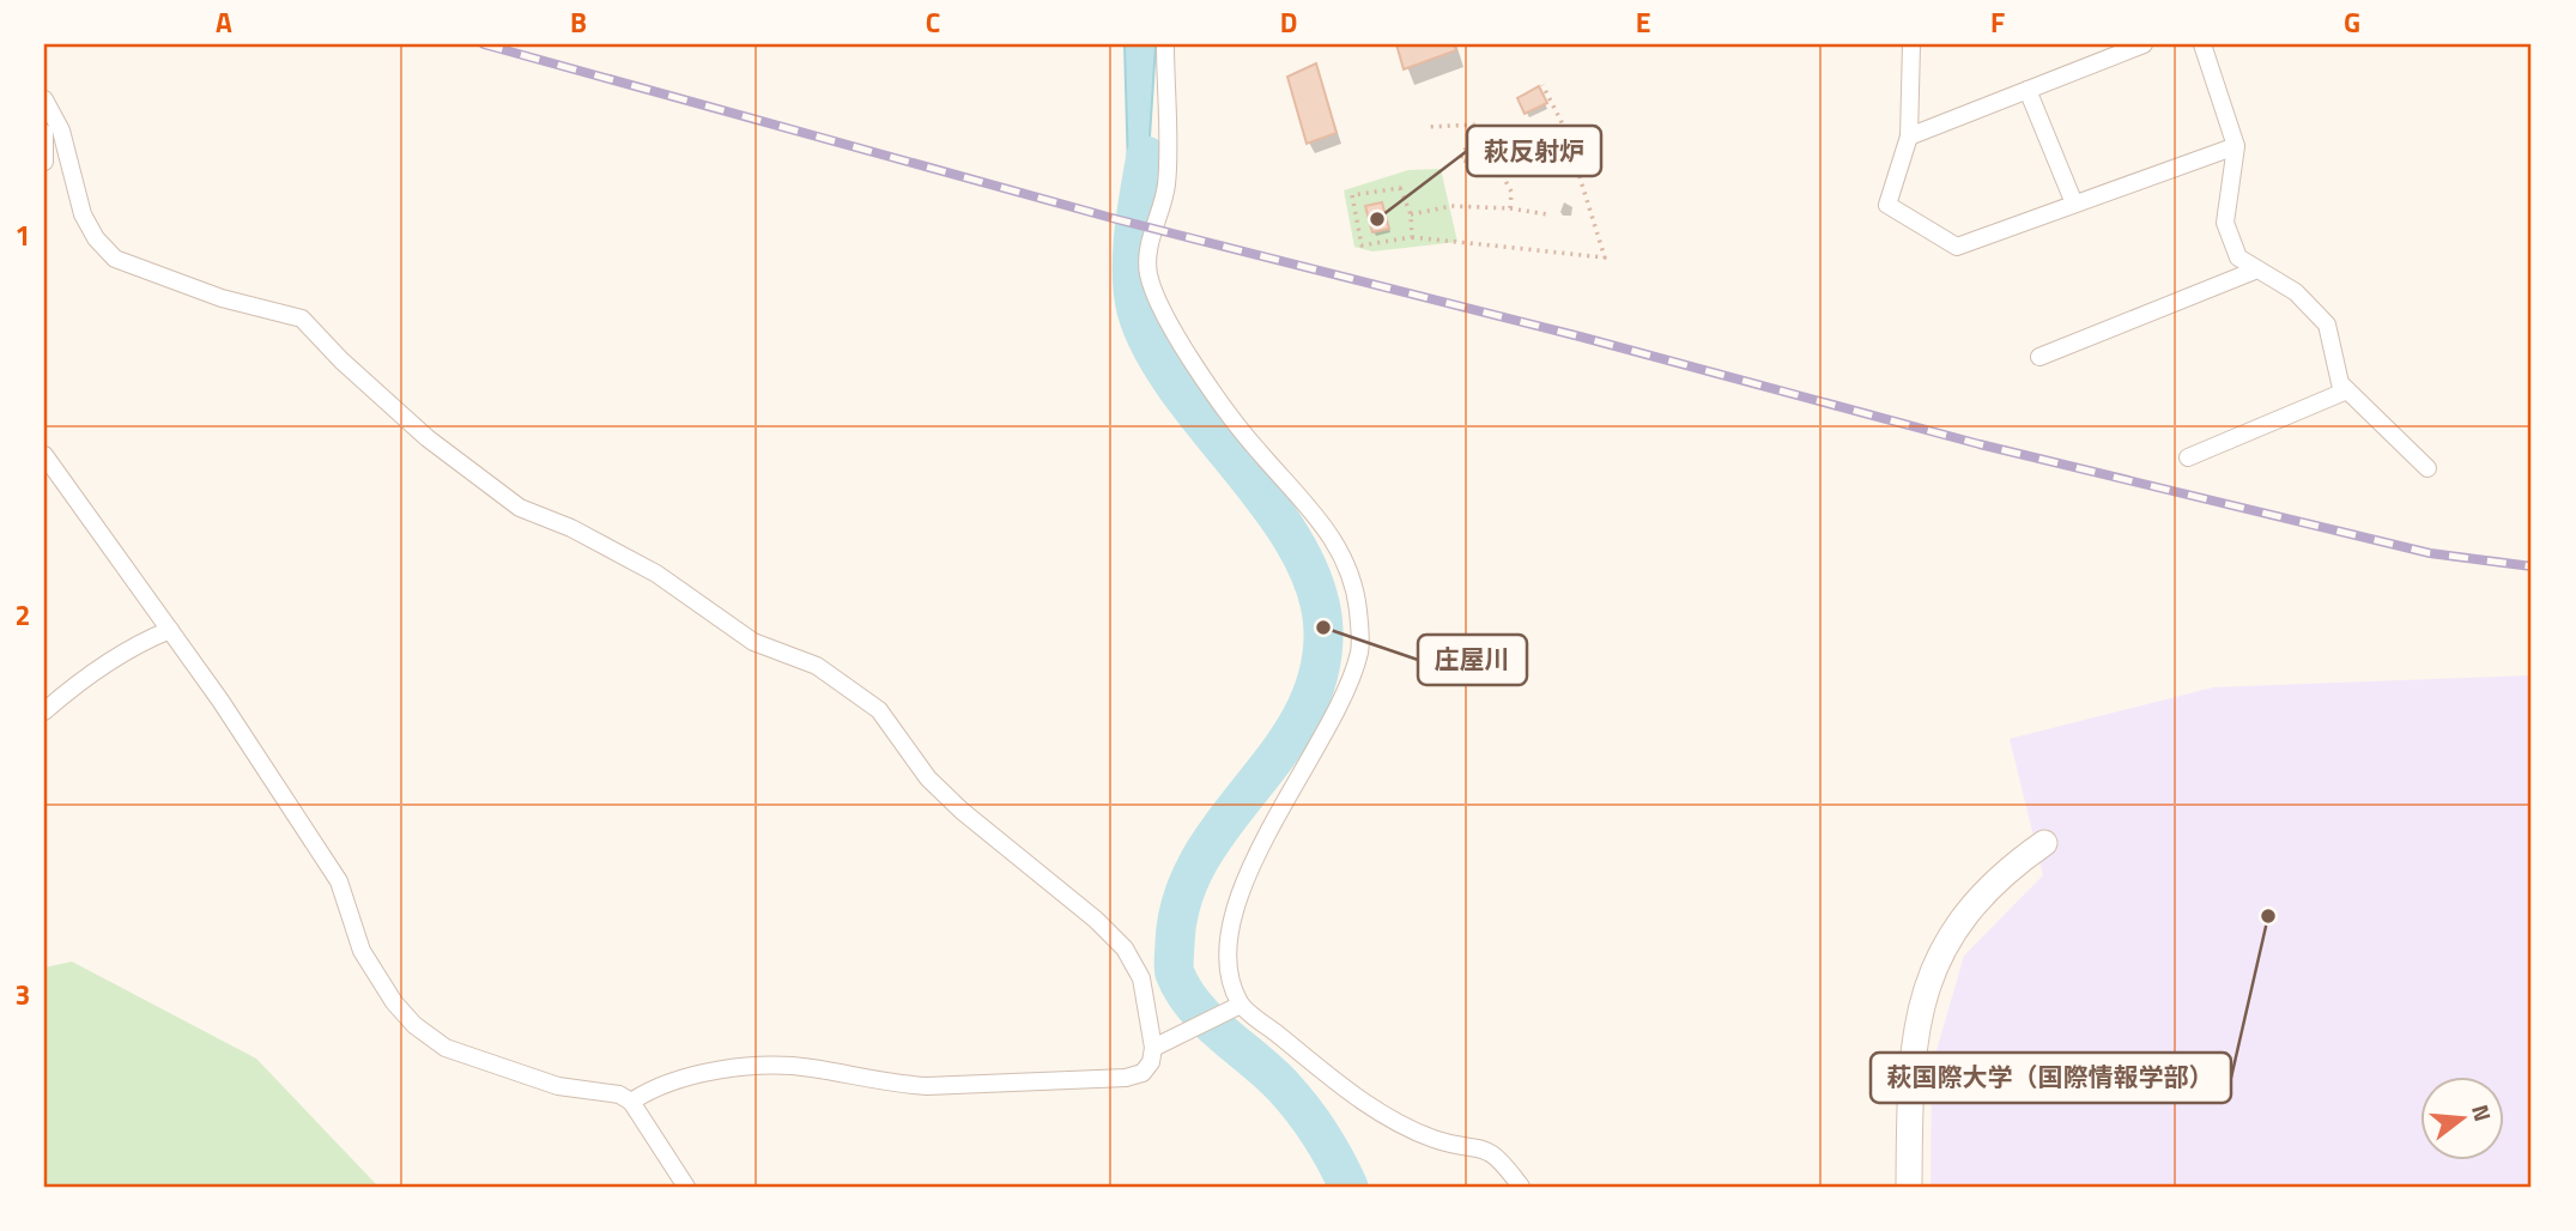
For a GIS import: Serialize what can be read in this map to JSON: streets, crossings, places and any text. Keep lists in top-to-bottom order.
{
  "places": ["萩反射炉", "庄屋川", "萩国際大学（国際情報学部）"],
  "north": "right",
  "grid": {
    "columns": [
      "A",
      "B",
      "C",
      "D",
      "E",
      "F",
      "G"
    ],
    "rows": ["1", "2", "3"]
  }
}
